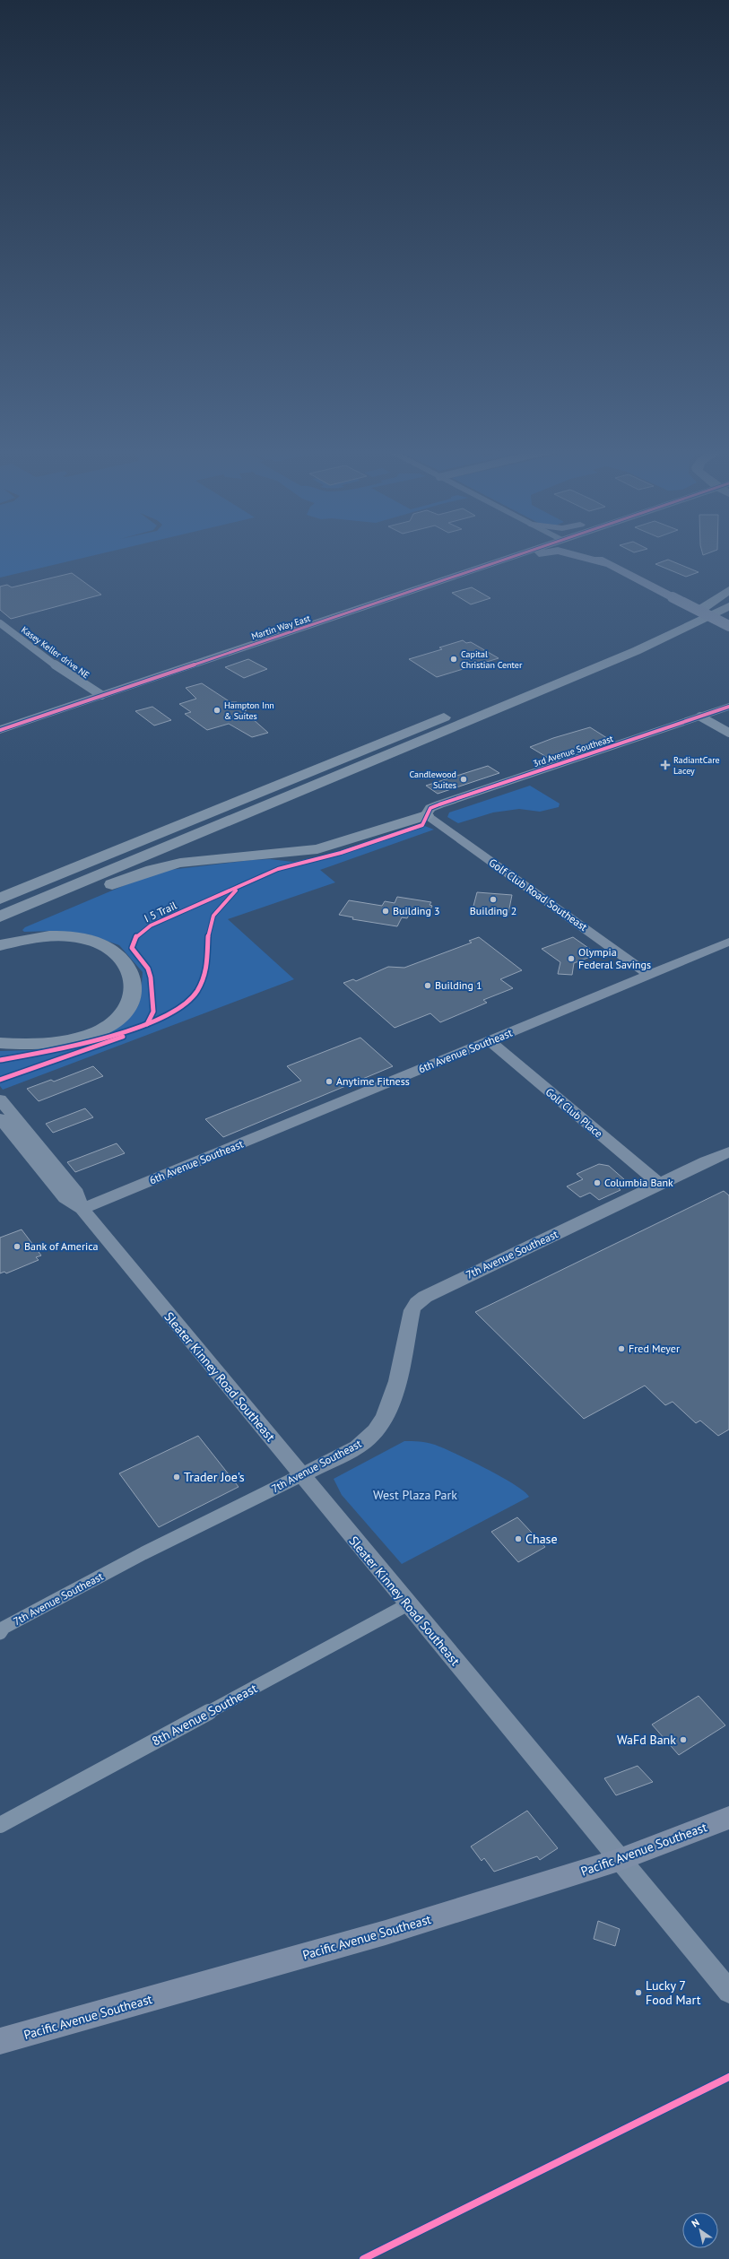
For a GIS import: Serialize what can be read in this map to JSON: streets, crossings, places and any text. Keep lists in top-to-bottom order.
{
  "streets": {
    "main road": ["Martin Way East", "Pacific Avenue Southeast"],
    "street": [
      "Kasey Keller drive NE",
      "3rd Avenue Southeast",
      "Golf Club Road Southeast",
      "6th Avenue Southeast",
      "Golf Club Place",
      "7th Avenue Southeast",
      "Sleater Kinney Road Southeast",
      "8th Avenue Southeast"
    ],
    "cycle path": ["I 5 Trail"]
  },
  "crossings": [
    ["Martin Way East", "Kasey Keller drive NE"],
    ["3rd Avenue Southeast", "Golf Club Road Southeast"],
    ["Golf Club Road Southeast", "6th Avenue Southeast"],
    ["6th Avenue Southeast", "Golf Club Place"],
    ["6th Avenue Southeast", "Sleater Kinney Road Southeast"],
    ["Golf Club Place", "7th Avenue Southeast"],
    ["7th Avenue Southeast", "Sleater Kinney Road Southeast"],
    ["Sleater Kinney Road Southeast", "8th Avenue Southeast"],
    ["Sleater Kinney Road Southeast", "Pacific Avenue Southeast"]
  ],
  "parks": ["West Plaza Park"],
  "places": {
    "other": [
      "Capital Christian Center",
      "Hampton Inn & Suites",
      "Candlewood Suites",
      "Building 2",
      "Building 3",
      "Olympia Federal Savings",
      "Building 1",
      "Anytime Fitness",
      "Columbia Bank",
      "Bank of America",
      "Fred Meyer",
      "Trader Joe's",
      "Chase",
      "WaFd Bank",
      "Lucky 7 Food Mart"
    ],
    "health": ["RadiantCare Lacey"]
  },
  "north": "top left"
}
